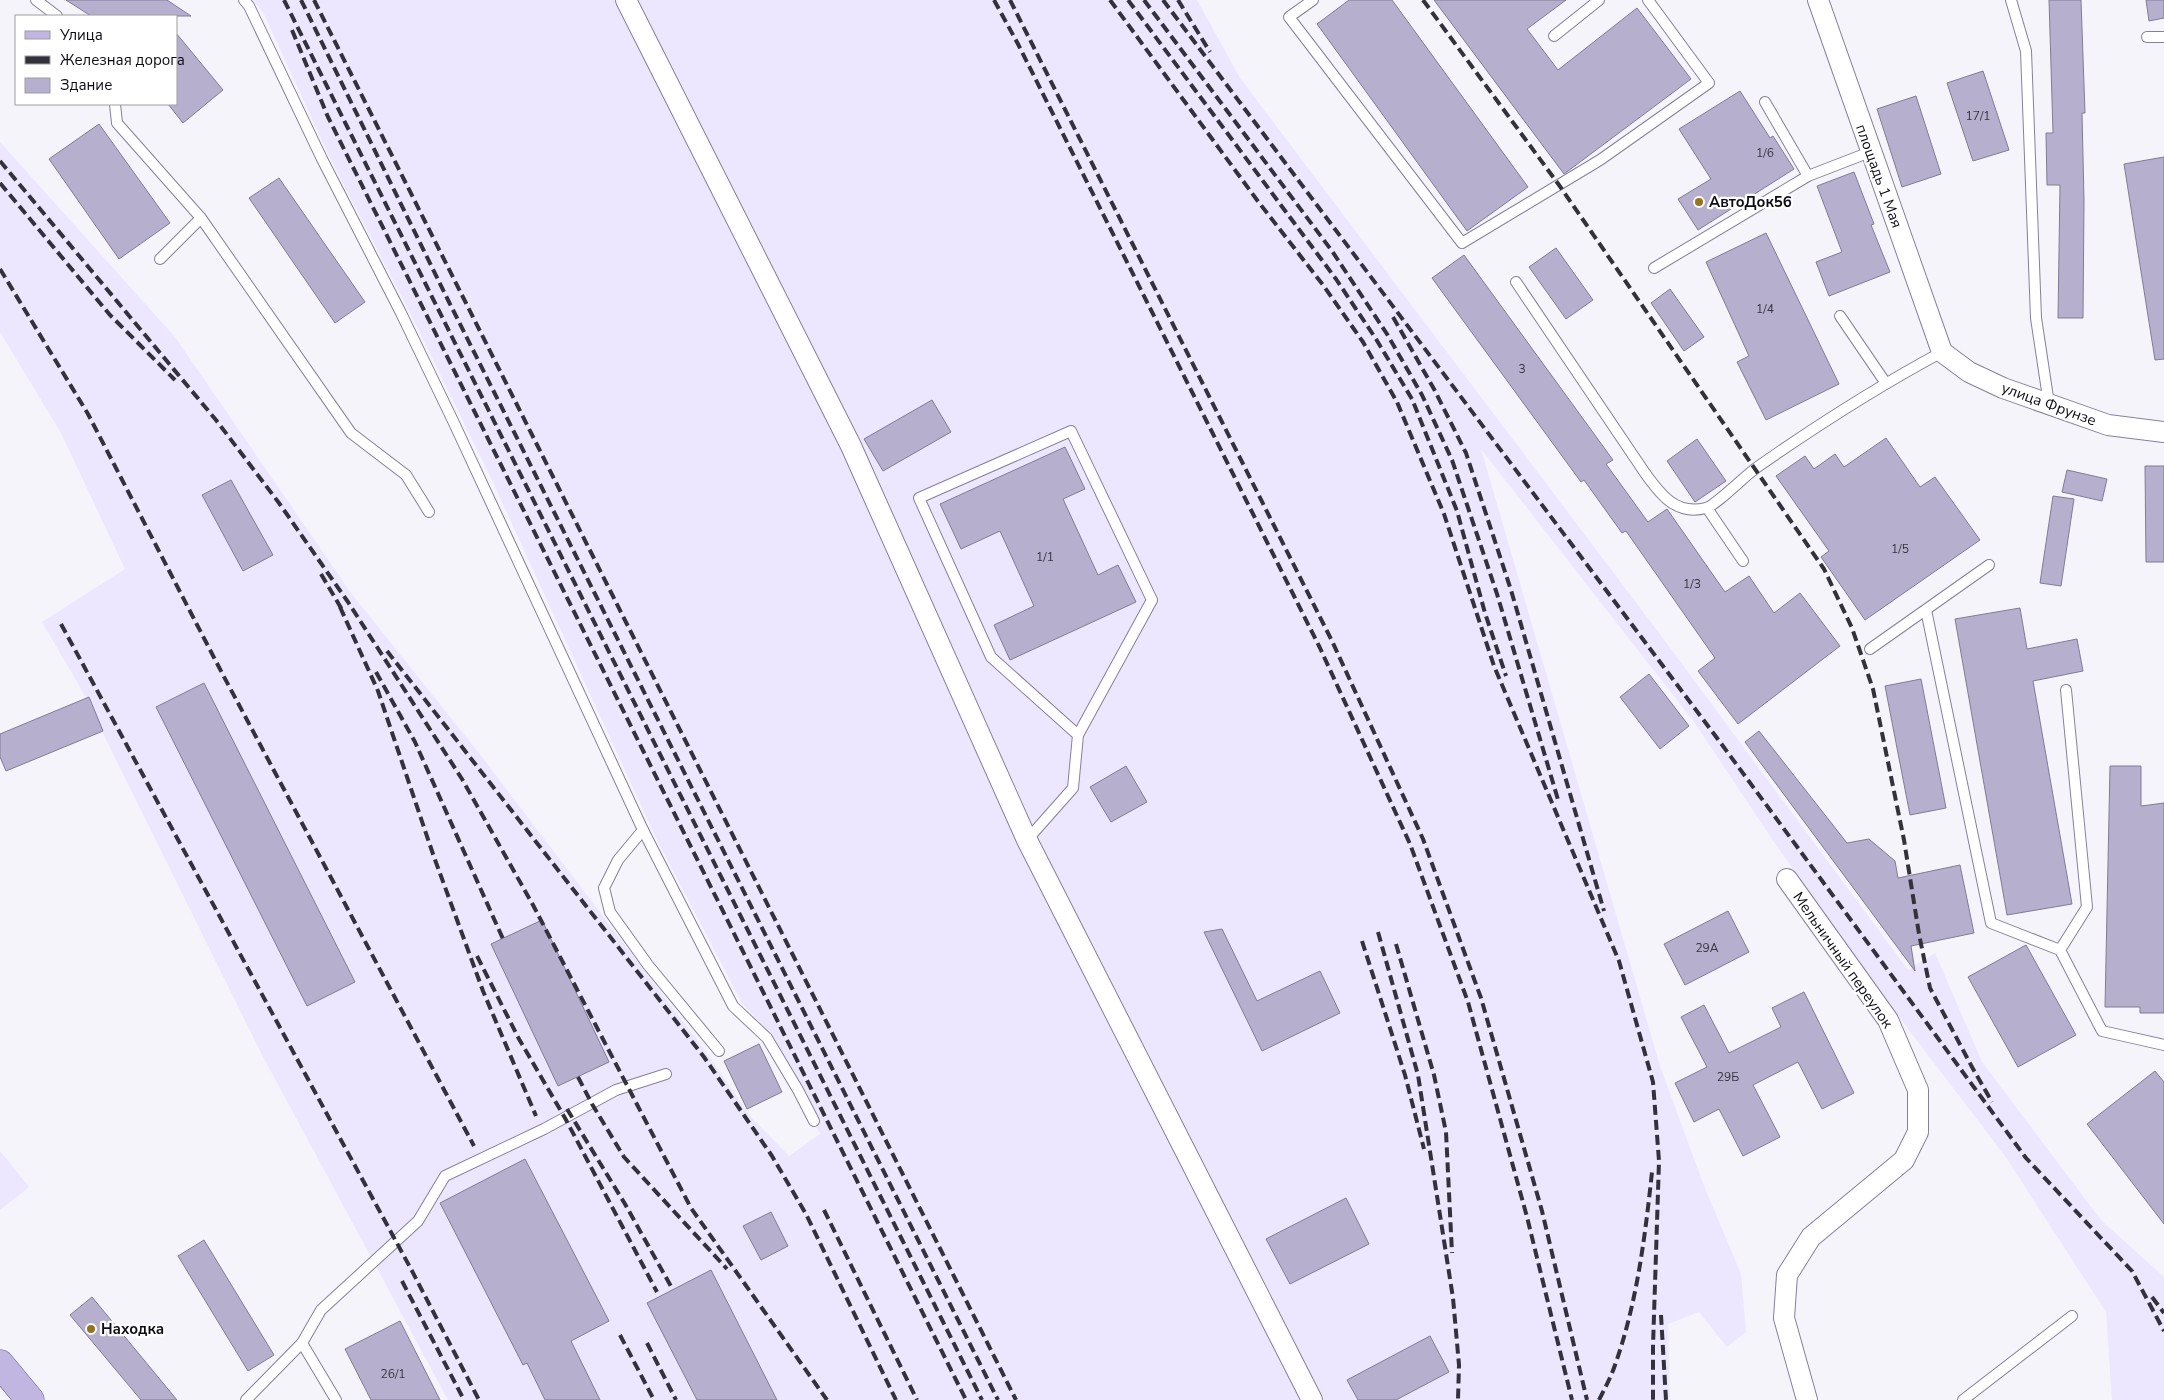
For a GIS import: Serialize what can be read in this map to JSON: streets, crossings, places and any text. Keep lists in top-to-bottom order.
{
  "streets": {
    "street": ["площадь 1 Мая", "улица Фрунзе", "Мельничный переулок"]
  },
  "crossings": [
    ["площадь 1 Мая", "улица Фрунзе"]
  ],
  "places": ["АвтоДок56", "Находка"],
  "house_numbers": [
    "17/1",
    "1/6",
    "1/4",
    "3",
    "1/5",
    "1/1",
    "1/3",
    "29А",
    "29Б",
    "26/1"
  ],
  "legend": ["Улица", "Железная дорога", "Здание"]
}
